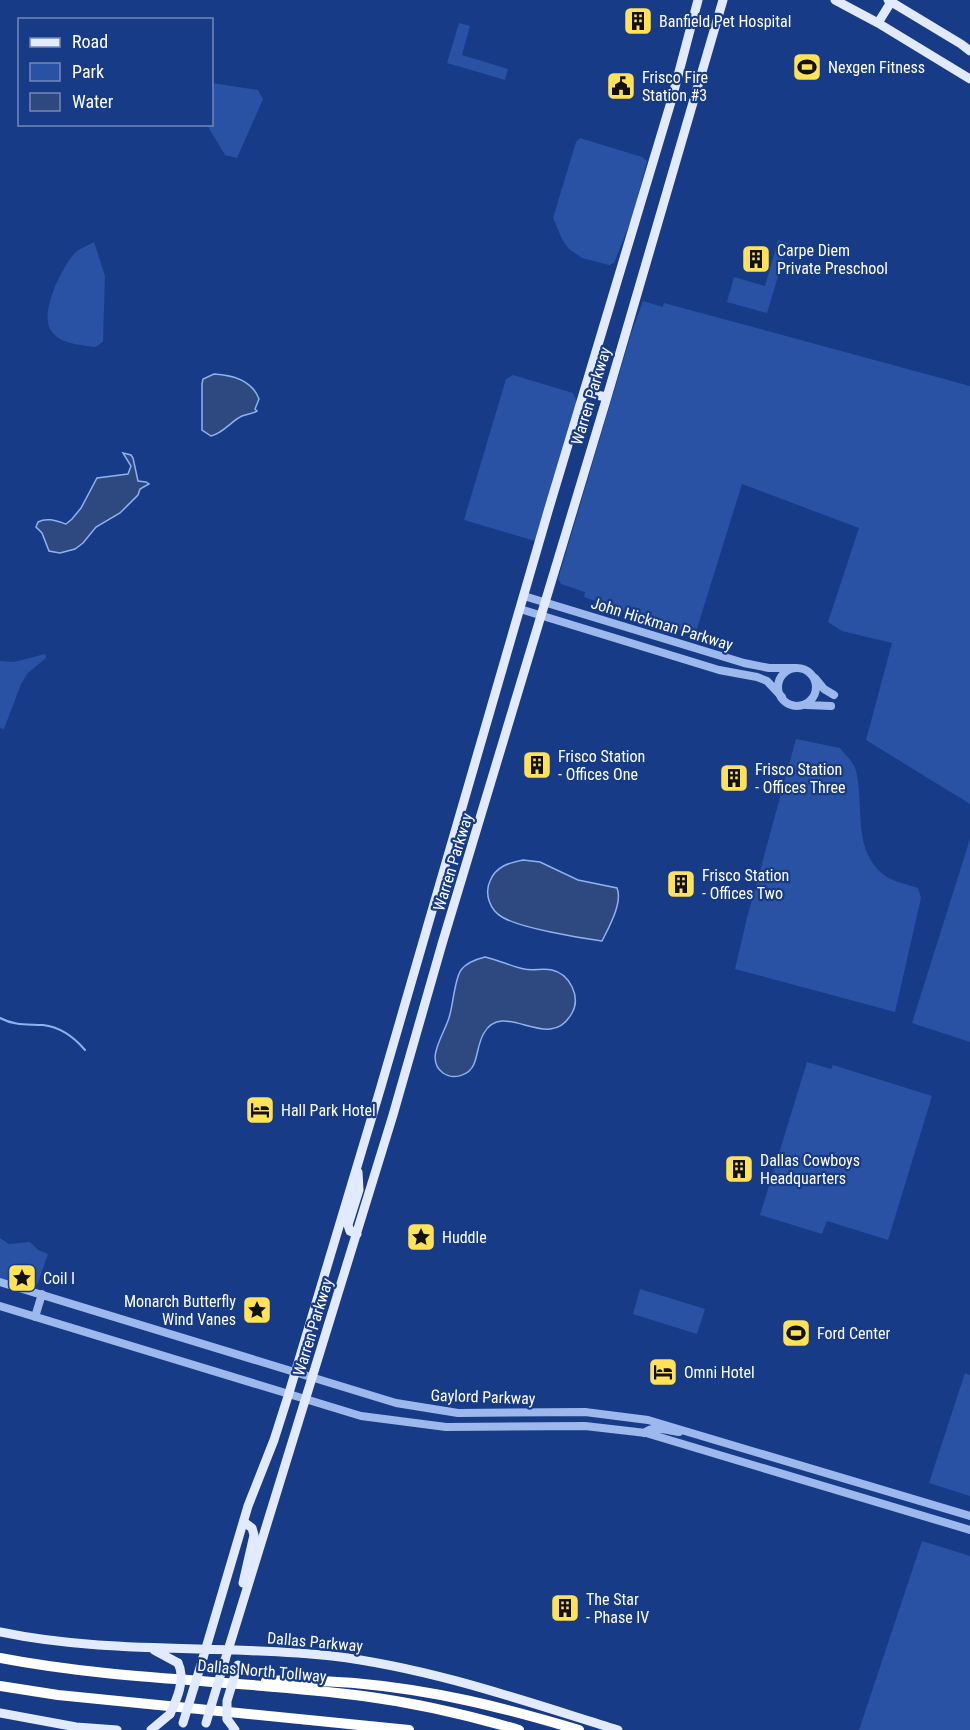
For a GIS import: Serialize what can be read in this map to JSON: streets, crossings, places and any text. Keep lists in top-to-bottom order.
{
  "streets": {
    "highway": ["Dallas North Tollway"],
    "main road": ["Warren Parkway", "Dallas Parkway"],
    "street": ["John Hickman Parkway", "Gaylord Parkway"]
  },
  "crossings": [
    ["Warren Parkway", "John Hickman Parkway"],
    ["Warren Parkway", "Gaylord Parkway"],
    ["Warren Parkway", "Dallas Parkway"]
  ],
  "places": {
    "building": [
      "Banfield Pet Hospital",
      "Carpe Diem Private Preschool",
      "Frisco Station - Offices One",
      "Frisco Station - Offices Three",
      "Frisco Station - Offices Two",
      "Dallas Cowboys Headquarters",
      "The Star - Phase IV"
    ],
    "sports": ["Nexgen Fitness", "Ford Center"],
    "public building": ["Frisco Fire Station #3"],
    "hotel": ["Hall Park Hotel", "Omni Hotel"],
    "place": ["Huddle", "Coil I", "Monarch Butterfly Wind Vanes"]
  },
  "legend": ["Road", "Park", "Water"]
}
